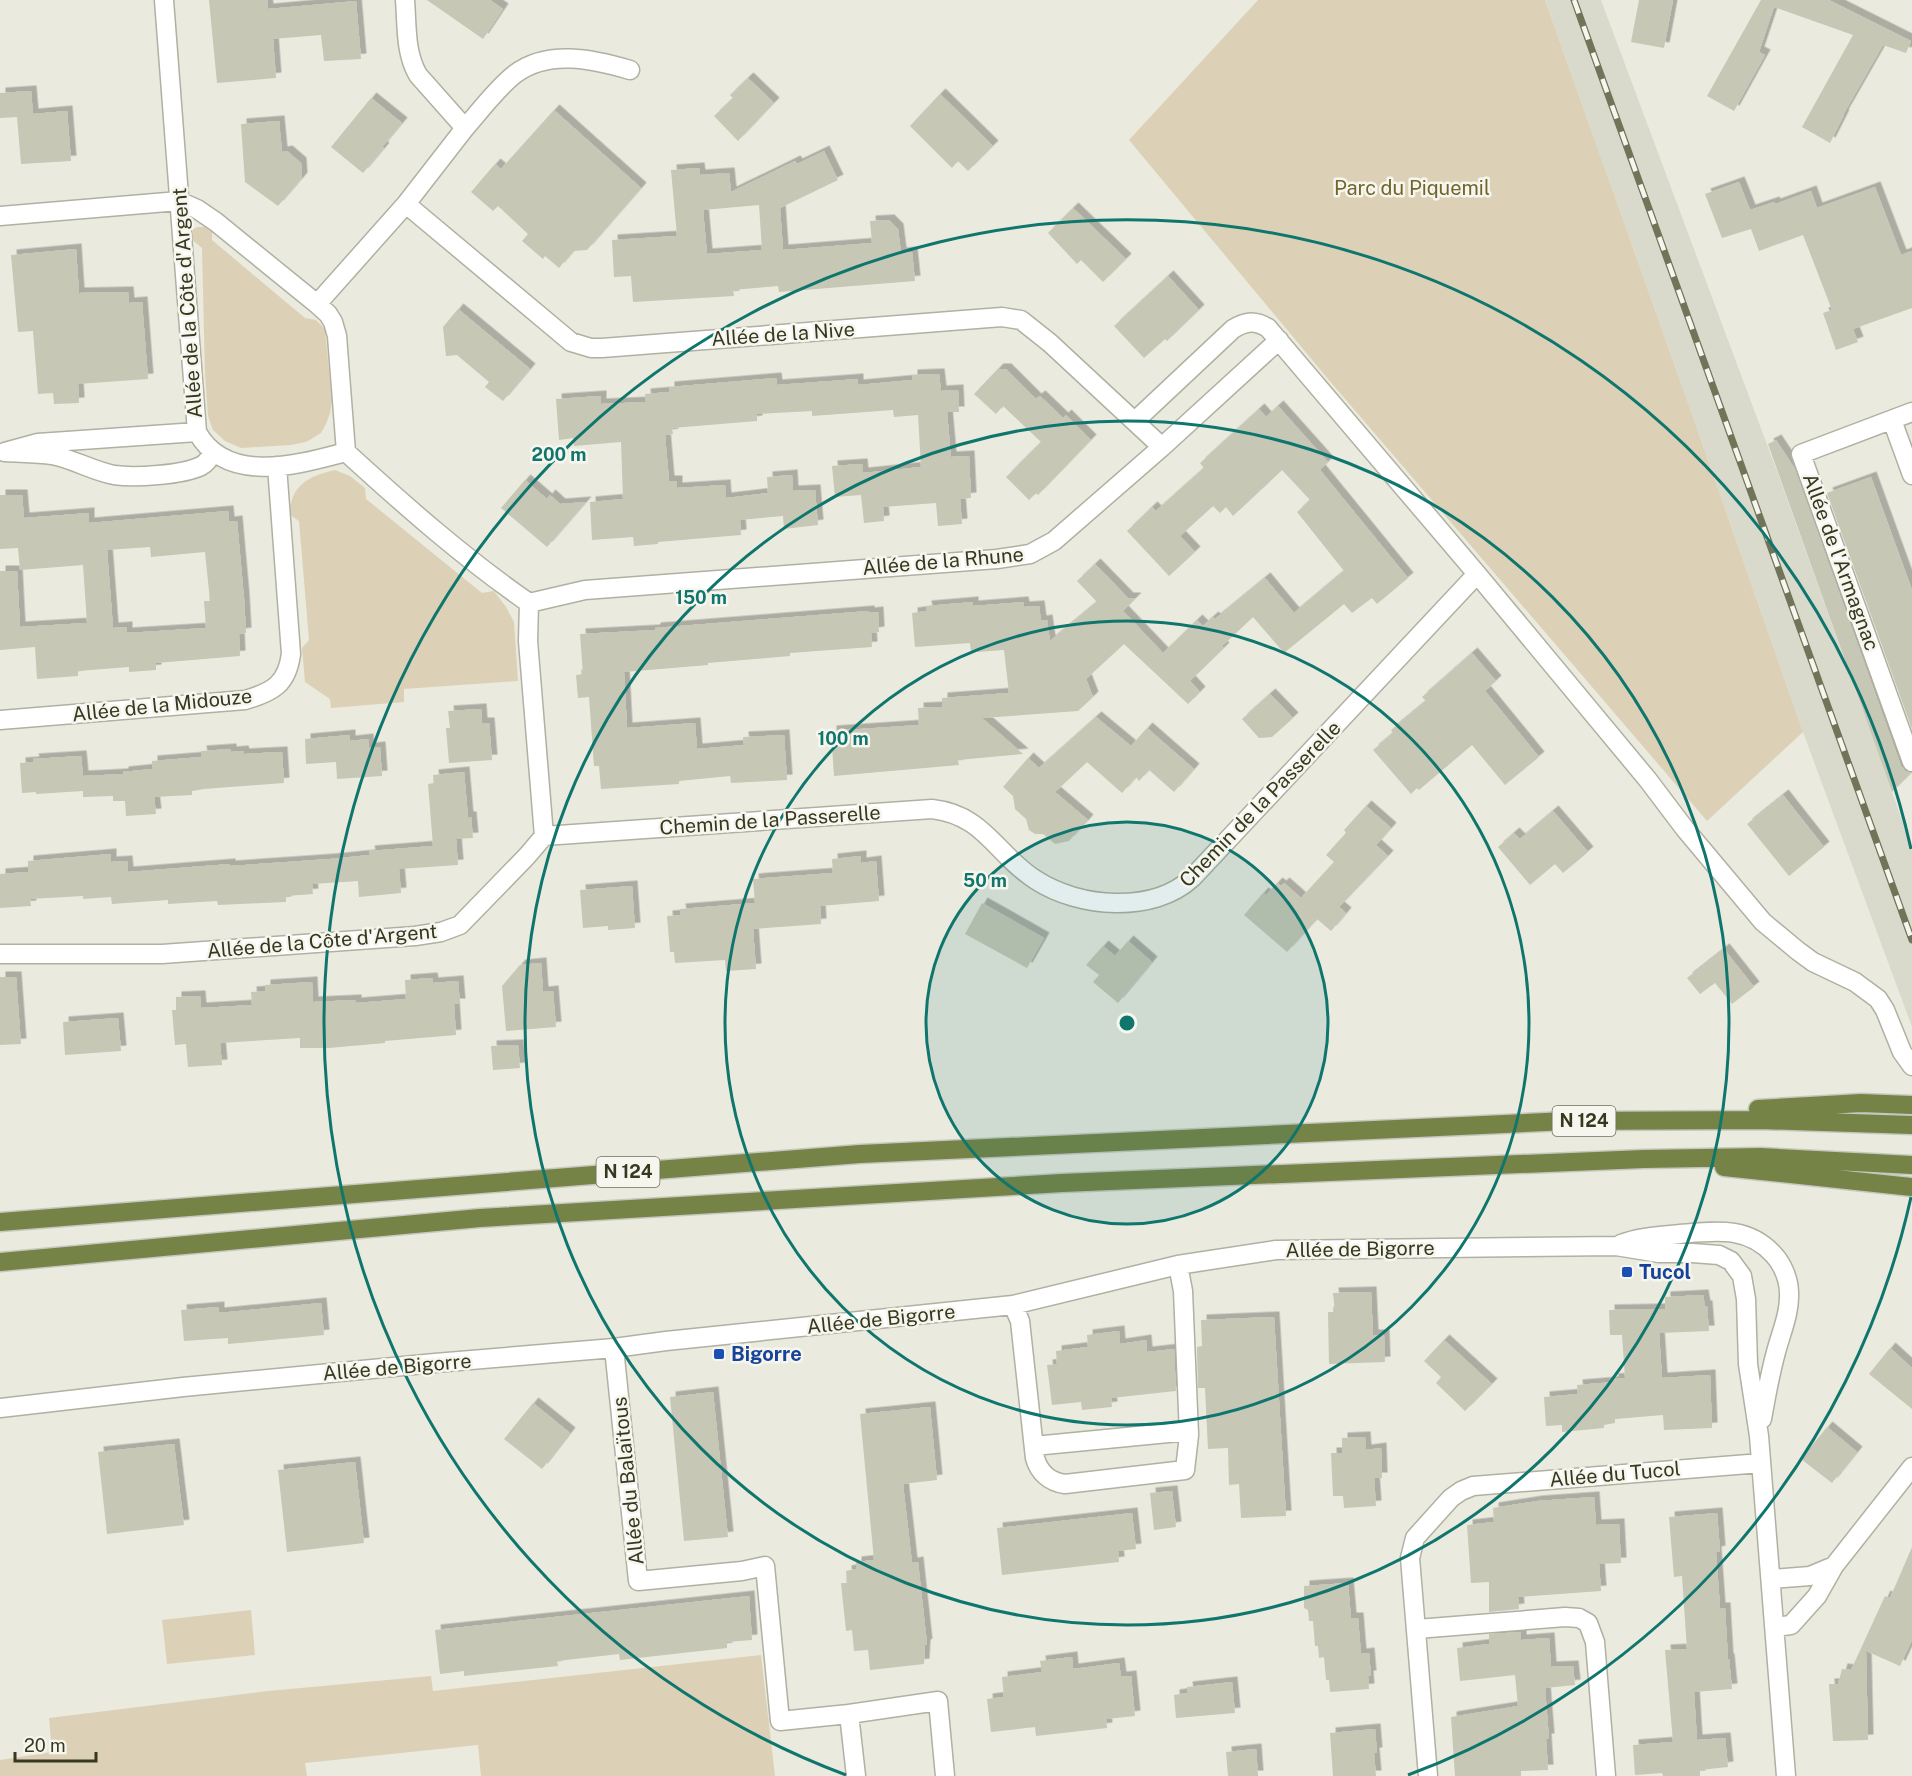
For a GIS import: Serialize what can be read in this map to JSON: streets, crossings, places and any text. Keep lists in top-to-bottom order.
{
  "streets": {
    "highway": ["N 124"],
    "street": [
      "Allée de la Côte d'Argent",
      "Allée de la Nive",
      "Allée de la Rhune",
      "Allée de l'Armagnac",
      "Allée de la Midouze",
      "Chemin de la Passerelle",
      "Allée de Bigorre",
      "Allée du Tucol",
      "Allée du Balaïtous"
    ]
  },
  "crossings": [
    ["Allée de la Côte d'Argent", "Allée de la Midouze"],
    ["Allée de la Côte d'Argent", "Chemin de la Passerelle"],
    ["Allée de la Nive", "Allée de la Rhune"],
    ["Allée de Bigorre", "Allée du Tucol"],
    ["Allée de Bigorre", "Allée du Balaïtous"]
  ],
  "parks": ["Parc du Piquemil"],
  "places": {
    "transit": ["Tucol", "Bigorre"]
  },
  "scale_bar": "20 m",
  "rings": [
    "200 m",
    "150 m",
    "100 m",
    "50 m"
  ]
}
